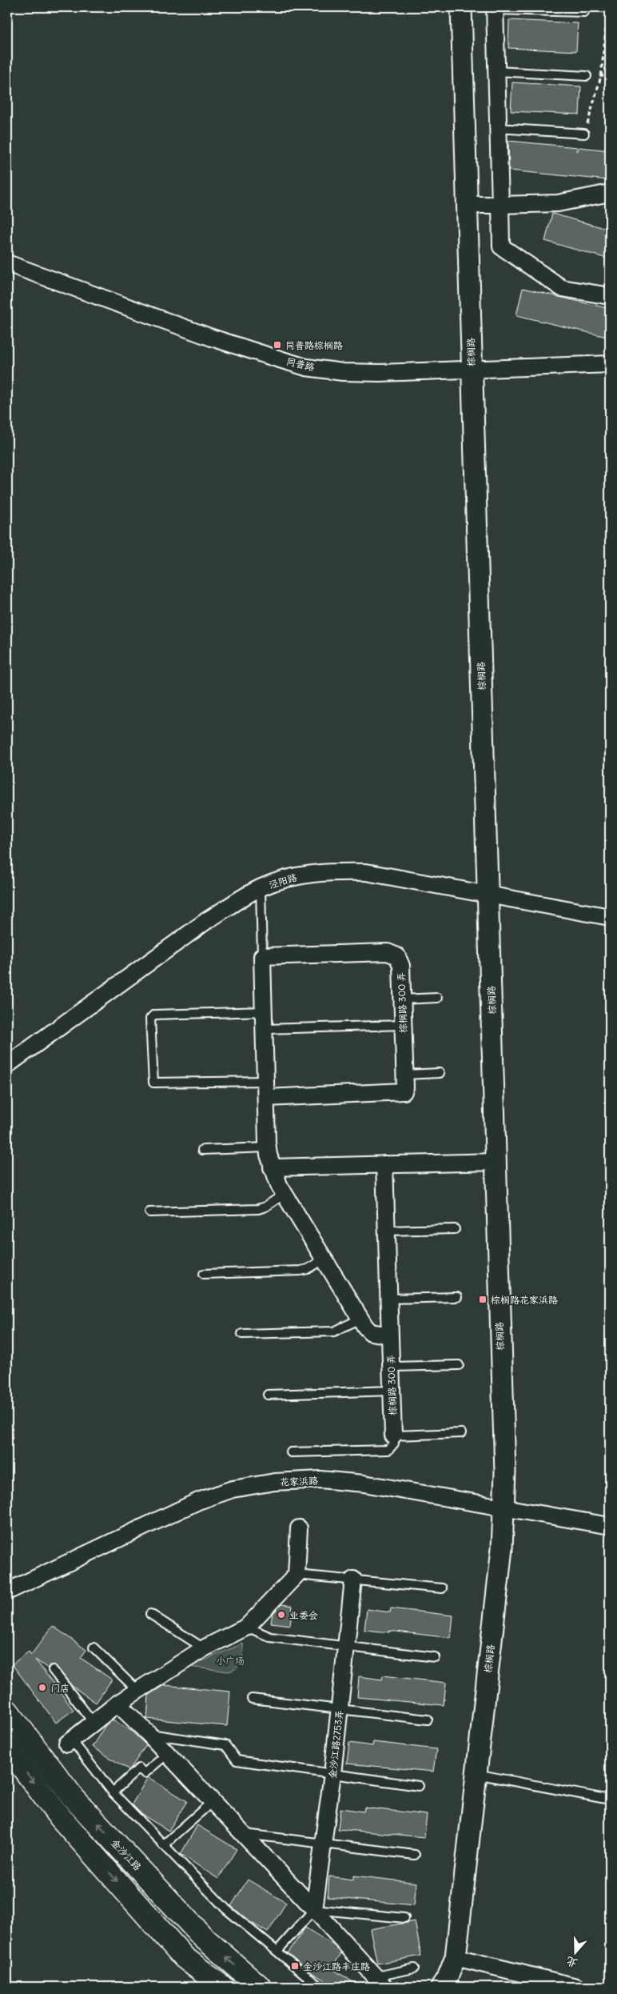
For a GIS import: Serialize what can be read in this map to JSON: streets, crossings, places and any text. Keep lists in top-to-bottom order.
{
  "streets": {
    "main road": ["金沙江路"],
    "street": [
      "棕榈路",
      "同普路",
      "泾阳路",
      "棕榈路 300 弄",
      "花家浜路",
      "金沙江路2753弄"
    ]
  },
  "crossings": [
    ["棕榈路", "同普路"],
    ["棕榈路", "泾阳路"],
    ["棕榈路", "花家浜路"]
  ],
  "parks": ["小广场"],
  "places": {
    "transit": ["同普路棕榈路", "棕榈路花家浜路", "金沙江路丰庄路"],
    "other": ["业委会", "门店"]
  },
  "north": "bottom"
}
